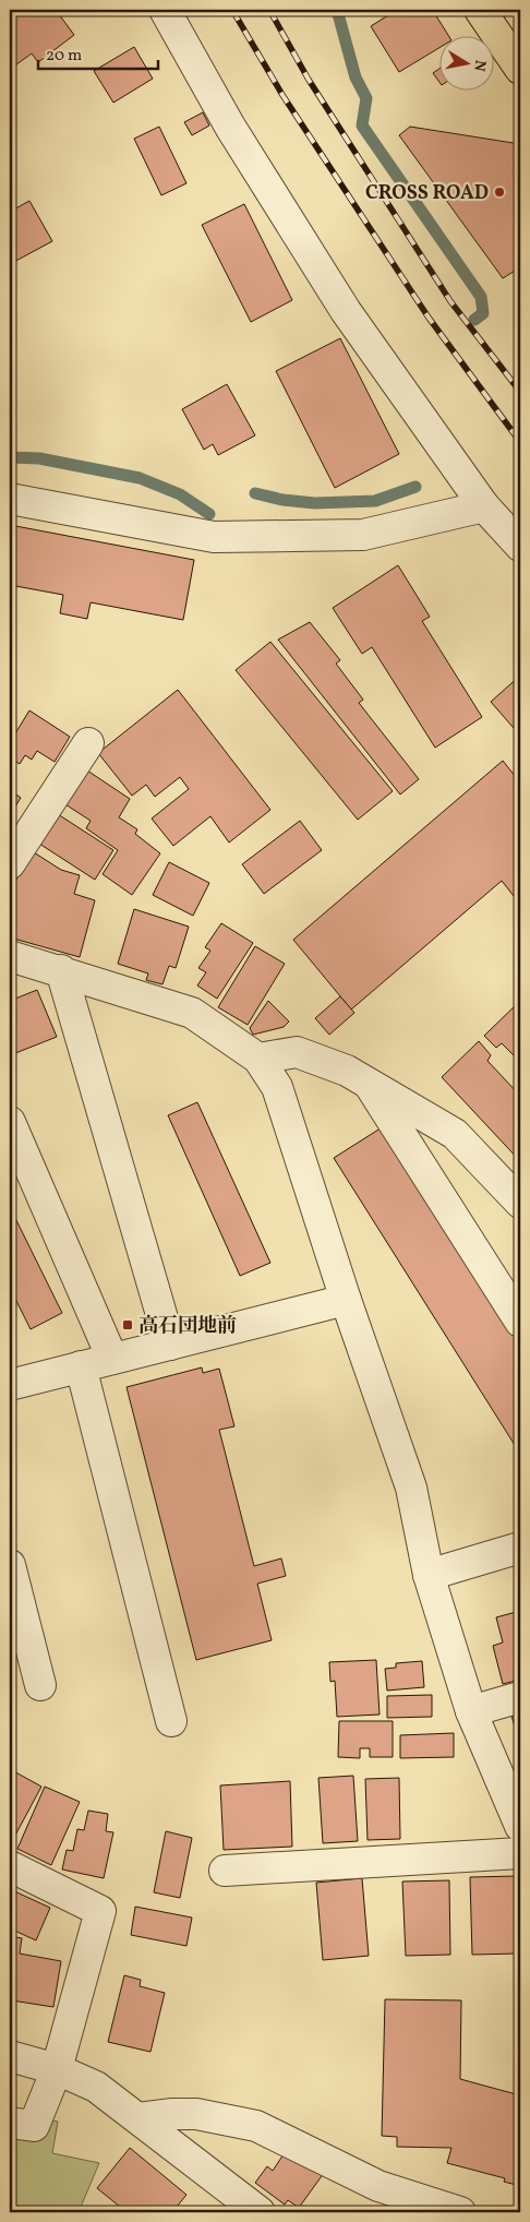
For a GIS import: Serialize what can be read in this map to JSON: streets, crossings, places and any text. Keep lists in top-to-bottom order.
{
  "places": {
    "other": ["CROSS ROAD"],
    "transit": ["高石団地前"]
  },
  "scale_bar": "20 m",
  "north": "right"
}
